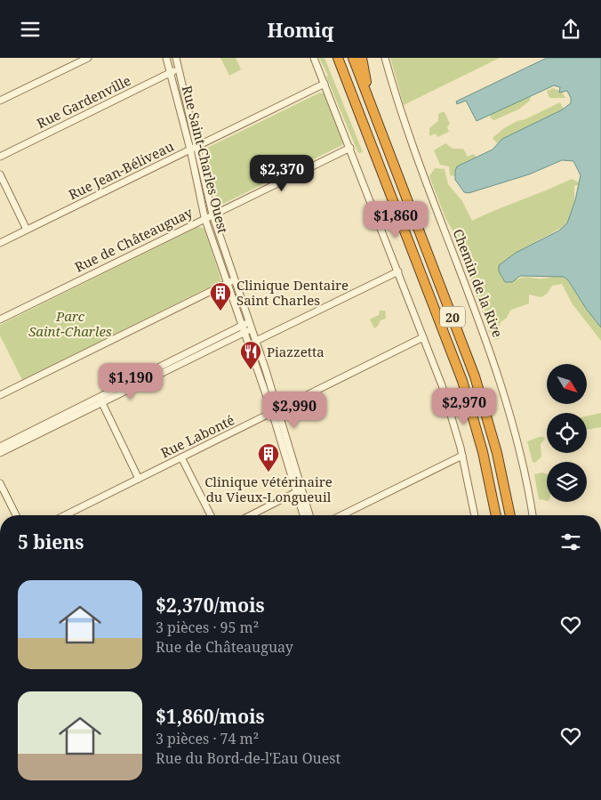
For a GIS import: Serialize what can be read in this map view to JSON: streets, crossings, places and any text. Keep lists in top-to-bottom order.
{
  "streets": {
    "highway": ["20"],
    "street": [
      "Rue Gardenville",
      "Rue Saint-Charles Ouest",
      "Rue Jean-Béliveau",
      "Rue de Châteauguay",
      "Chemin de la Rive",
      "Rue Labonté"
    ]
  },
  "crossings": [
    ["Rue Gardenville", "Rue Saint-Charles Ouest"],
    ["Rue Saint-Charles Ouest", "Rue Jean-Béliveau"],
    ["Rue Saint-Charles Ouest", "Rue de Châteauguay"],
    ["Rue Saint-Charles Ouest", "Rue Labonté"]
  ],
  "parks": ["Parc Saint-Charles"],
  "places": {
    "building": ["Clinique Dentaire Saint Charles", "Clinique vétérinaire du Vieux-Longueuil"],
    "restaurant": ["Piazzetta"]
  },
  "north": "bottom right",
  "page": {
    "header": "Homiq",
    "price": [
      "$2,370",
      "$1,860",
      "$1,190",
      "$2,970",
      "$2,990"
    ],
    "heading": "5 biens",
    "list": [
      {
        "name": "$2,370/mois",
        "note": "3 pièces · 95 m² · Rue de Châteauguay"
      },
      {
        "name": "$1,860/mois",
        "note": "3 pièces · 74 m² · Rue du Bord-de-l'Eau Ouest"
      }
    ]
  }
}
